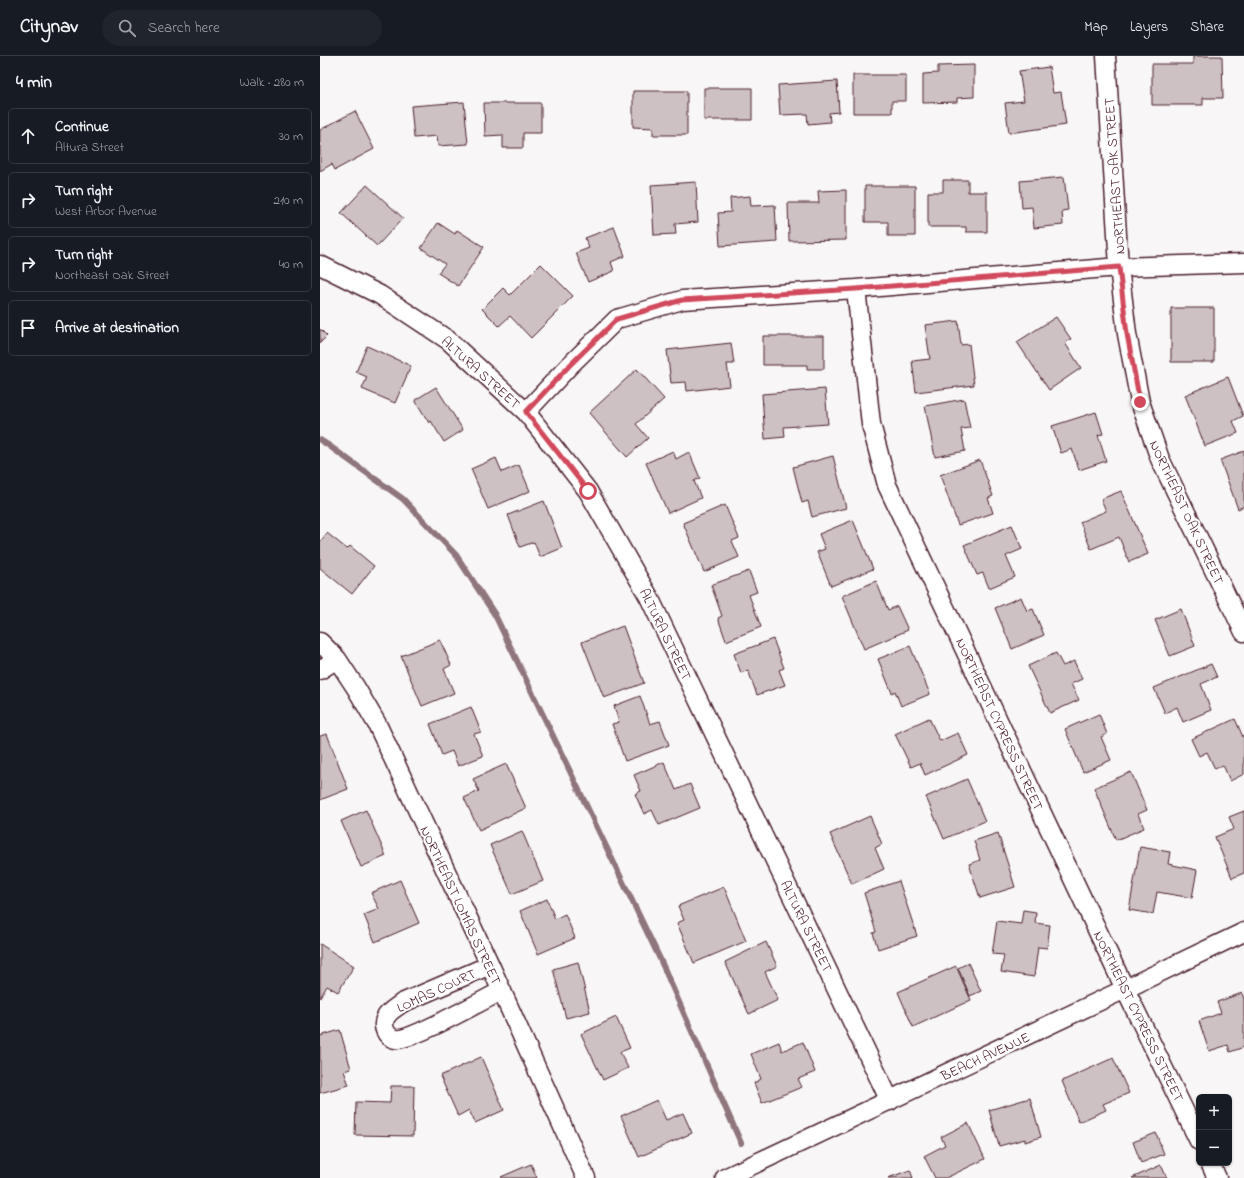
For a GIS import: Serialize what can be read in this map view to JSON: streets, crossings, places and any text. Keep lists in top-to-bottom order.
{
  "streets": {
    "street": [
      "NORTHEAST OAK STREET",
      "ALTURA STREET",
      "NORTHEAST CYPRESS STREET",
      "NORTHEAST LOMAS STREET",
      "LOMAS COURT",
      "BEACH AVENUE"
    ]
  },
  "crossings": [
    ["ALTURA STREET", "BEACH AVENUE"],
    ["NORTHEAST CYPRESS STREET", "BEACH AVENUE"],
    ["NORTHEAST LOMAS STREET", "LOMAS COURT"]
  ],
  "page": {
    "header": "Citynav",
    "search": "Search here",
    "nav": ["Map", "Layers", "Share"],
    "heading": ["4 min", "Walk · 280 m"],
    "list": [
      ["Continue", "Altura Street", "30 m"],
      ["Turn right", "West Arbor Avenue", "210 m"],
      ["Turn right", "Northeast Oak Street", "40 m"],
      "Arrive at destination"
    ],
    "map_buttons": ["+", "−"]
  }
}
